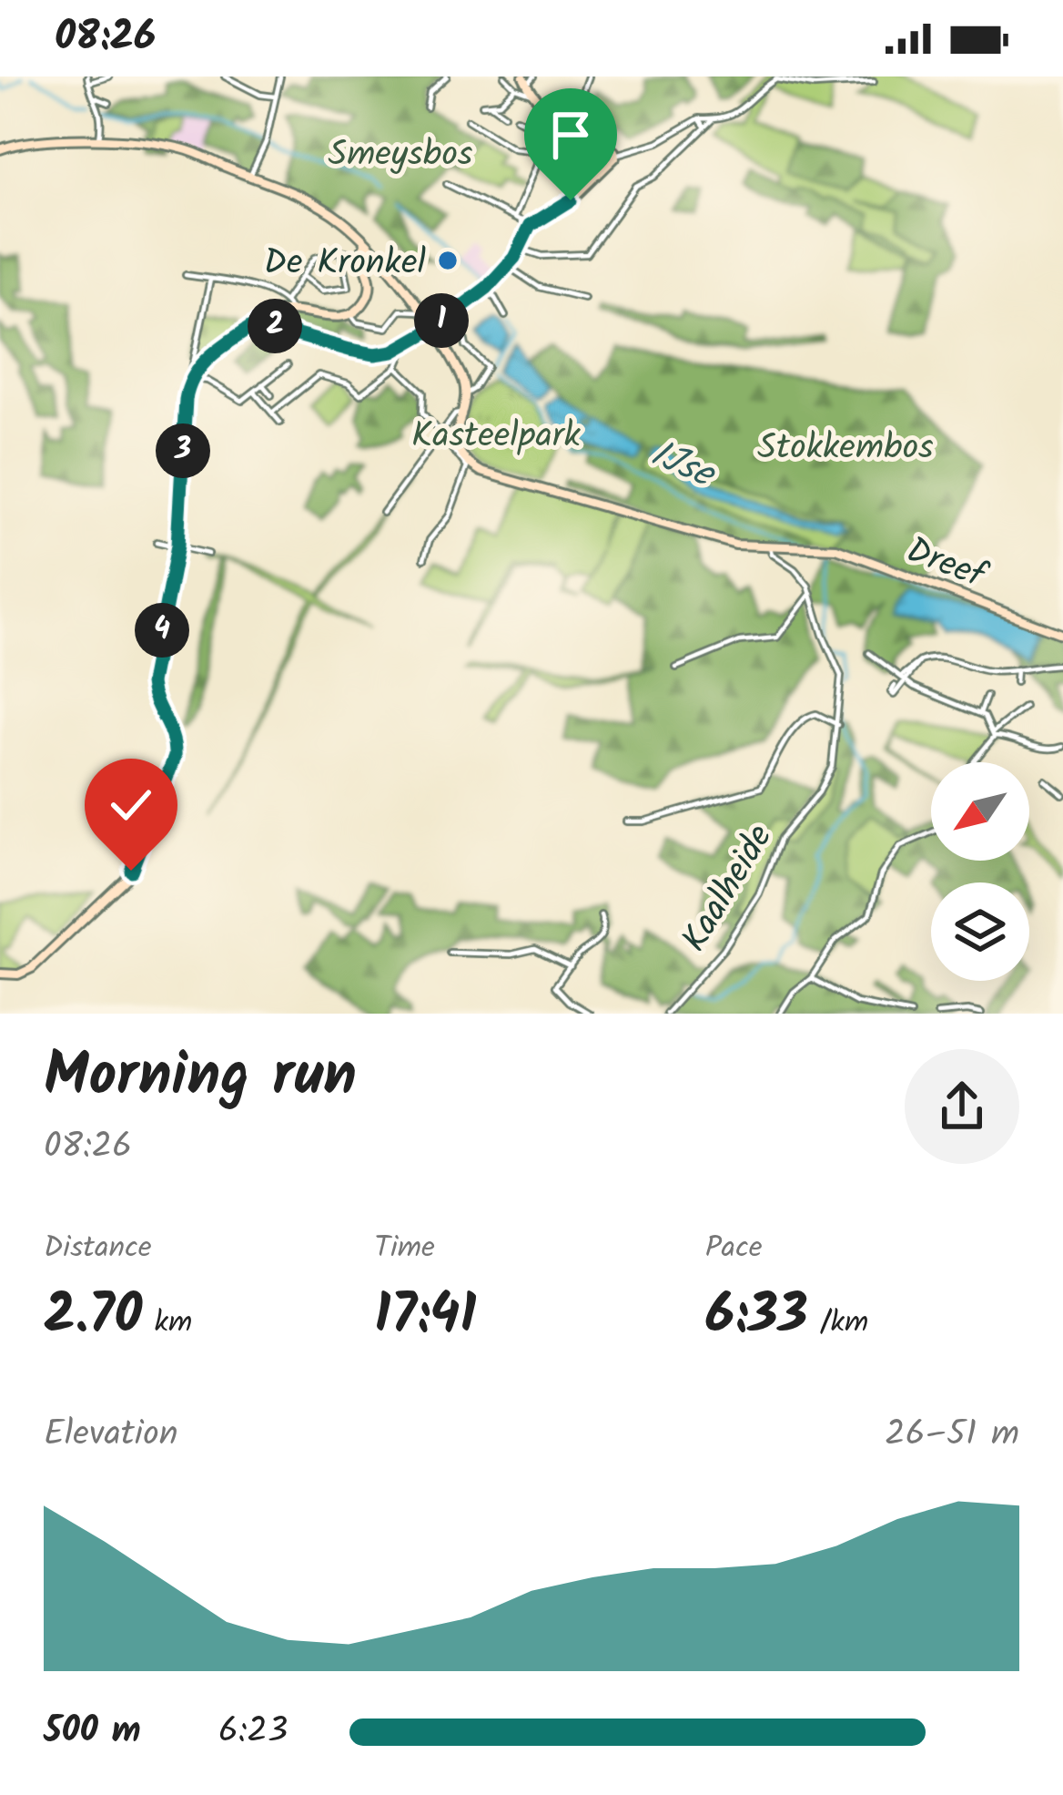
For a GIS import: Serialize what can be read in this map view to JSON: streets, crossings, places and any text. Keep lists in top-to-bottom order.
{
  "streets": {
    "street": ["Dreef", "Kaalheide"]
  },
  "crossings": [
    ["Dreef", "Kaalheide"]
  ],
  "water": ["IJse"],
  "parks": ["Smeysbos", "Kasteelpark", "Stokkembos"],
  "places": ["De Kronkel"],
  "north": "bottom left",
  "page": {
    "status": "08:26",
    "pins": [
      "1",
      "2",
      "3",
      "4"
    ],
    "heading": ["Morning run", "08:26"],
    "stats": [
      ["Distance", "2.70 km"],
      ["Time", "17:41"],
      ["Pace", "6:33 /km"]
    ],
    "chart": ["Elevation", "26–51 m"],
    "list": [
      {
        "name": "500 m",
        "note": "6:23"
      }
    ]
  }
}
